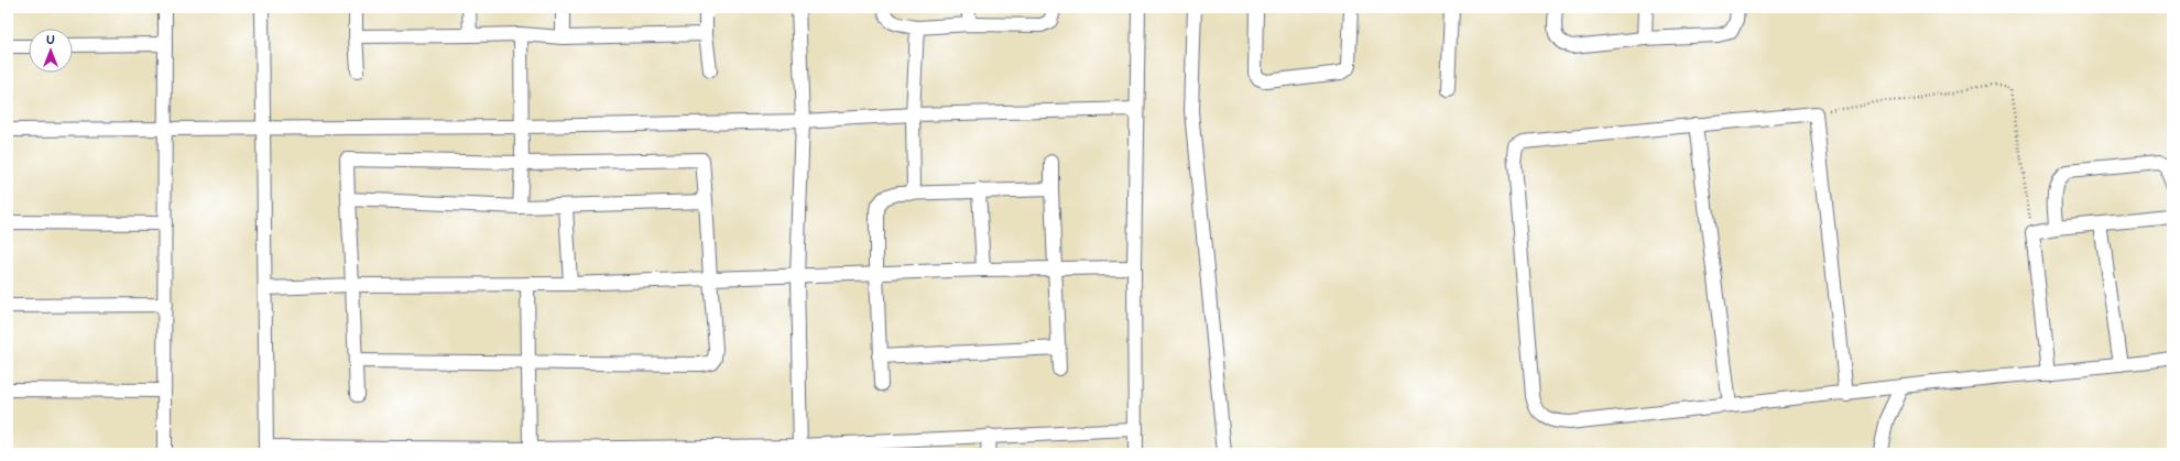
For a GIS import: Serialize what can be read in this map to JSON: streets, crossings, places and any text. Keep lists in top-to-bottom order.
{
  "north": "top"
}
